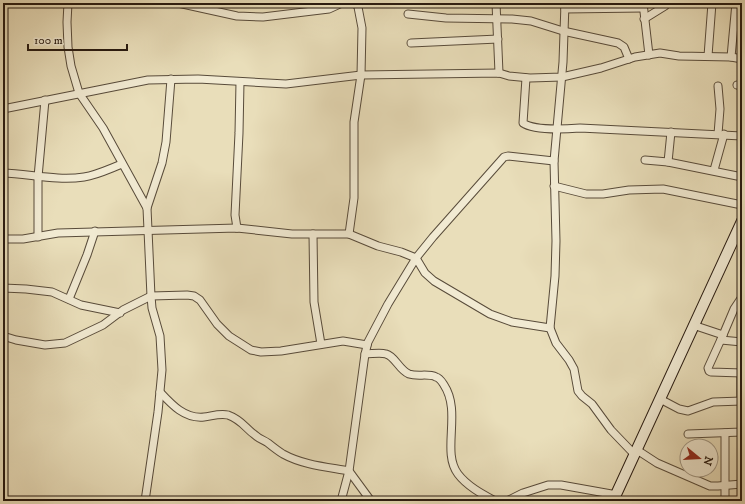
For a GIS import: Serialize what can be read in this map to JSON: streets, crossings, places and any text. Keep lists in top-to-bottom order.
{
  "scale_bar": "100 m",
  "north": "right"
}
